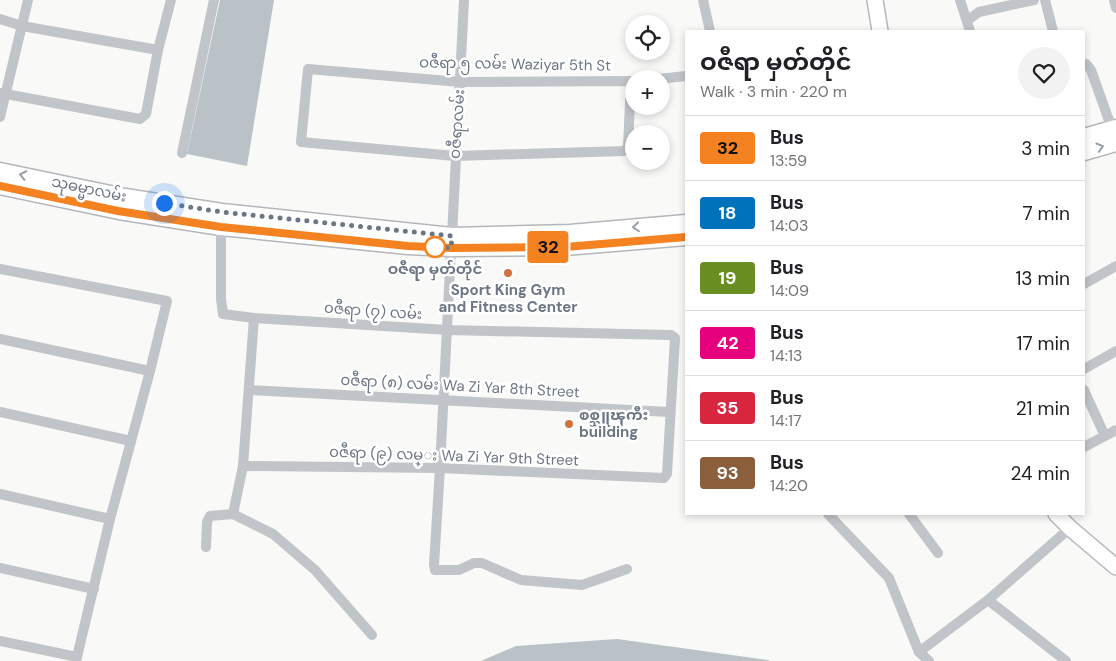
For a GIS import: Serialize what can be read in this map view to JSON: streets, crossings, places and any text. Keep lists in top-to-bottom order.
{
  "streets": {
    "main road": ["သုဓမ္မာလမ်း"],
    "street": [
      "ဝဇီရာ ၅ လမ်း Waziyar 5th St",
      "ဝဇီရာလမ်း",
      "၀ဇီရာ (၇) လမ်း",
      "၀ဇီရာ (၈) လမ်း Wa Zi Yar 8th Street",
      "၀ဇီရာ (၉) လမ္း Wa Zi Yar 9th Street"
    ]
  },
  "crossings": [
    ["ဝဇီရာ ၅ လမ်း Waziyar 5th St", "ဝဇီရာလမ်း"],
    ["ဝဇီရာလမ်း", "သုဓမ္မာလမ်း"],
    ["ဝဇီရာလမ်း", "၀ဇီရာ (၇) လမ်း"],
    ["ဝဇီရာလမ်း", "၀ဇီရာ (၈) လမ်း Wa Zi Yar 8th Street"],
    ["ဝဇီရာလမ်း", "၀ဇီရာ (၉) လမ္း Wa Zi Yar 9th Street"],
    ["သုဓမ္မာလမ်း", "၀ဇီရာ (၇) လမ်း"],
    ["၀ဇီရာ (၇) လမ်း", "၀ဇီရာ (၈) လမ်း Wa Zi Yar 8th Street"],
    ["၀ဇီရာ (၇) လမ်း", "၀ဇီရာ (၉) လမ္း Wa Zi Yar 9th Street"],
    ["၀ဇီရာ (၈) လမ်း Wa Zi Yar 8th Street", "၀ဇီရာ (၉) လမ္း Wa Zi Yar 9th Street"]
  ],
  "places": ["ဝဇီရာ မှတ်တိုင်", "Sport King Gym and Fitness Center", "စစ္သူၾကီး building"],
  "lines": ["bus line 32"],
  "page": {
    "on_map": "32",
    "map_buttons": ["+", "−"],
    "heading": ["ဝဇီရာ မှတ်တိုင်", "Walk · 3 min · 220 m"],
    "list": [
      {
        "mark": "32",
        "name": "Bus",
        "note": "13:59",
        "value": "3 min"
      },
      {
        "mark": "18",
        "name": "Bus",
        "note": "14:03",
        "value": "7 min"
      },
      {
        "mark": "19",
        "name": "Bus",
        "note": "14:09",
        "value": "13 min"
      },
      {
        "mark": "42",
        "name": "Bus",
        "note": "14:13",
        "value": "17 min"
      },
      {
        "mark": "35",
        "name": "Bus",
        "note": "14:17",
        "value": "21 min"
      },
      {
        "mark": "93",
        "name": "Bus",
        "note": "14:20",
        "value": "24 min"
      }
    ]
  }
}
